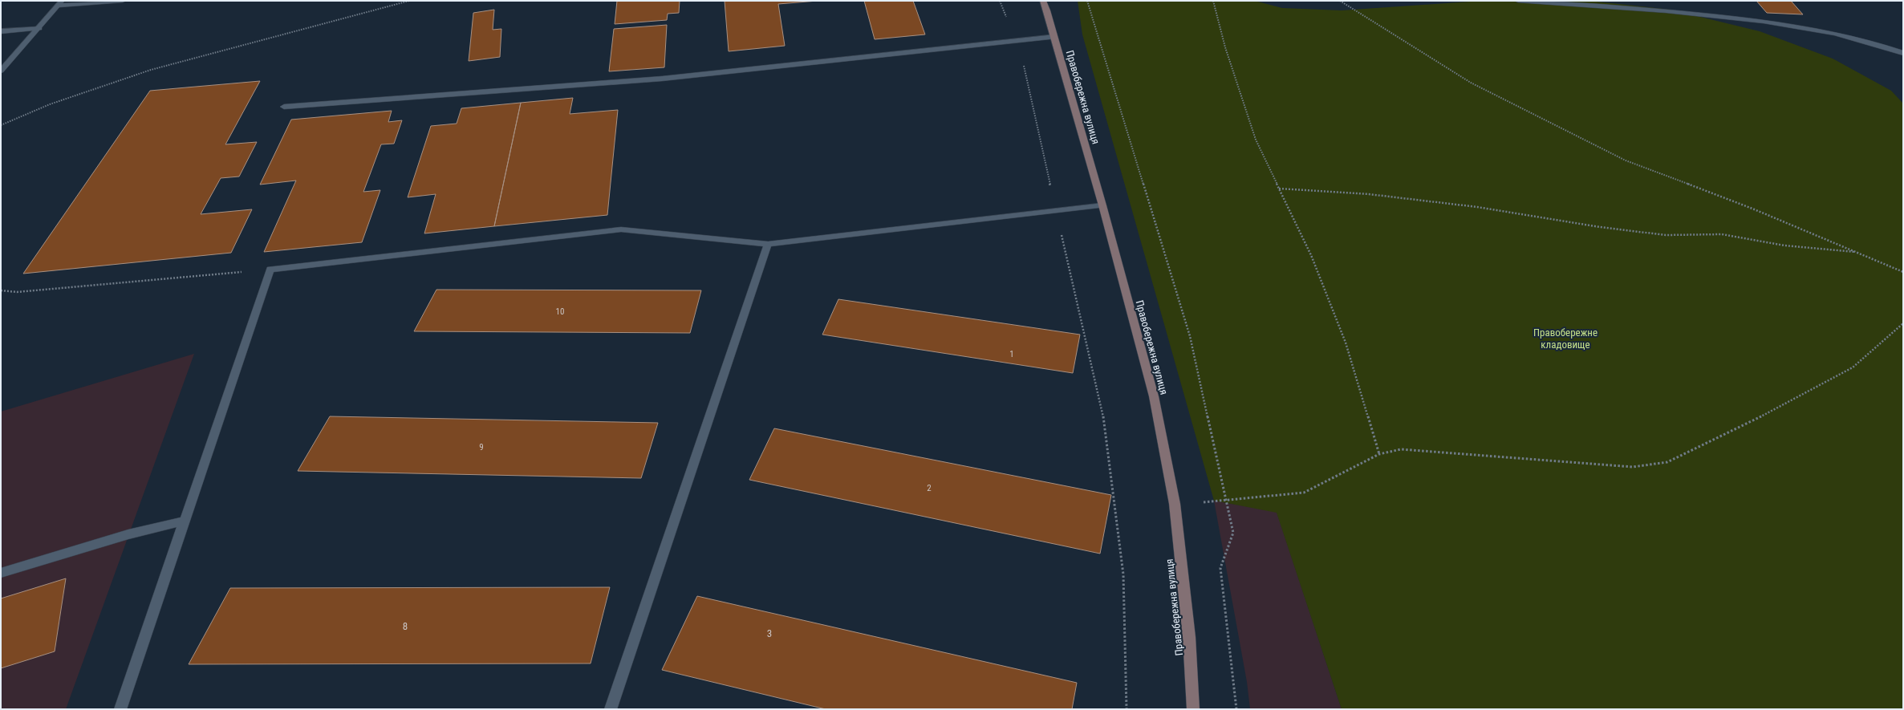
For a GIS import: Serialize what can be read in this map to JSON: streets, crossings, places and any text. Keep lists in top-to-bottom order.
{
  "streets": {
    "street": ["Правобережна вулиця"]
  },
  "parks": ["Правобережне кладовище"],
  "house_numbers": [
    "10",
    "1",
    "9",
    "2",
    "8",
    "3"
  ]
}
